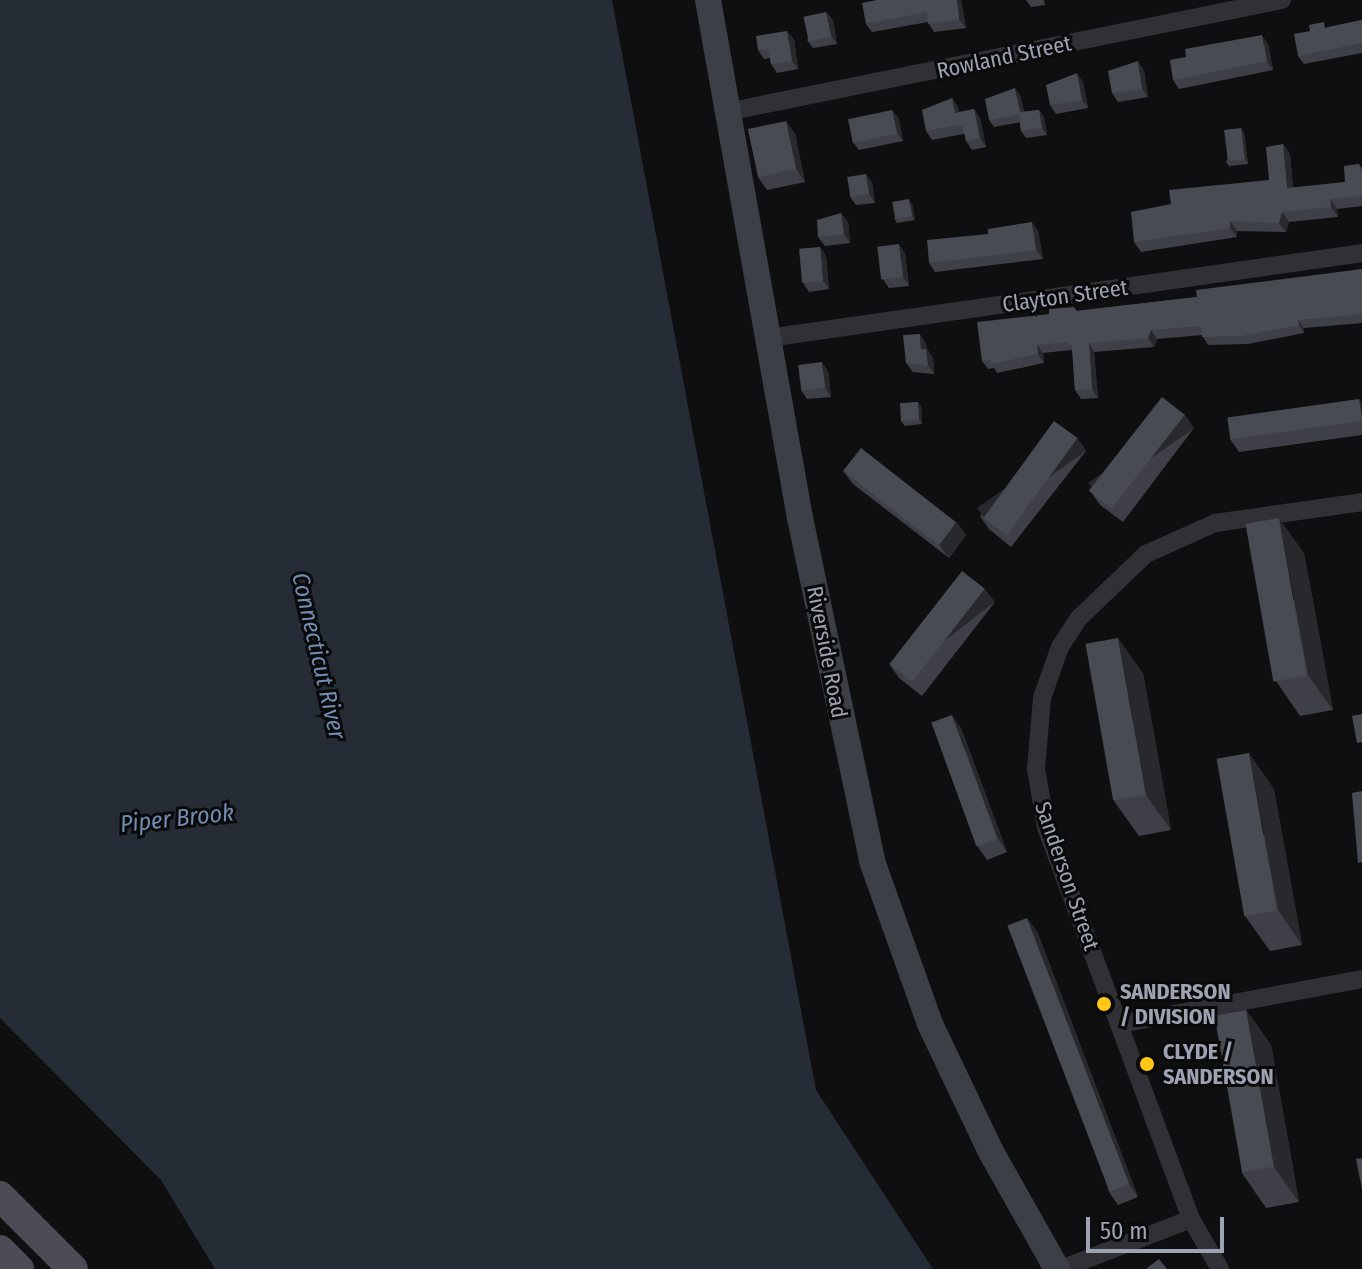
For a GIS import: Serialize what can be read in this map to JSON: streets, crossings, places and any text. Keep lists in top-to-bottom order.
{
  "streets": {
    "street": [
      "Rowland Street",
      "Clayton Street",
      "Riverside Road",
      "Sanderson Street"
    ]
  },
  "crossings": [
    ["Rowland Street", "Riverside Road"],
    ["Clayton Street", "Riverside Road"]
  ],
  "water": ["Connecticut River", "Piper Brook"],
  "places": ["SANDERSON / DIVISION", "CLYDE / SANDERSON"],
  "scale_bar": "50 m"
}
